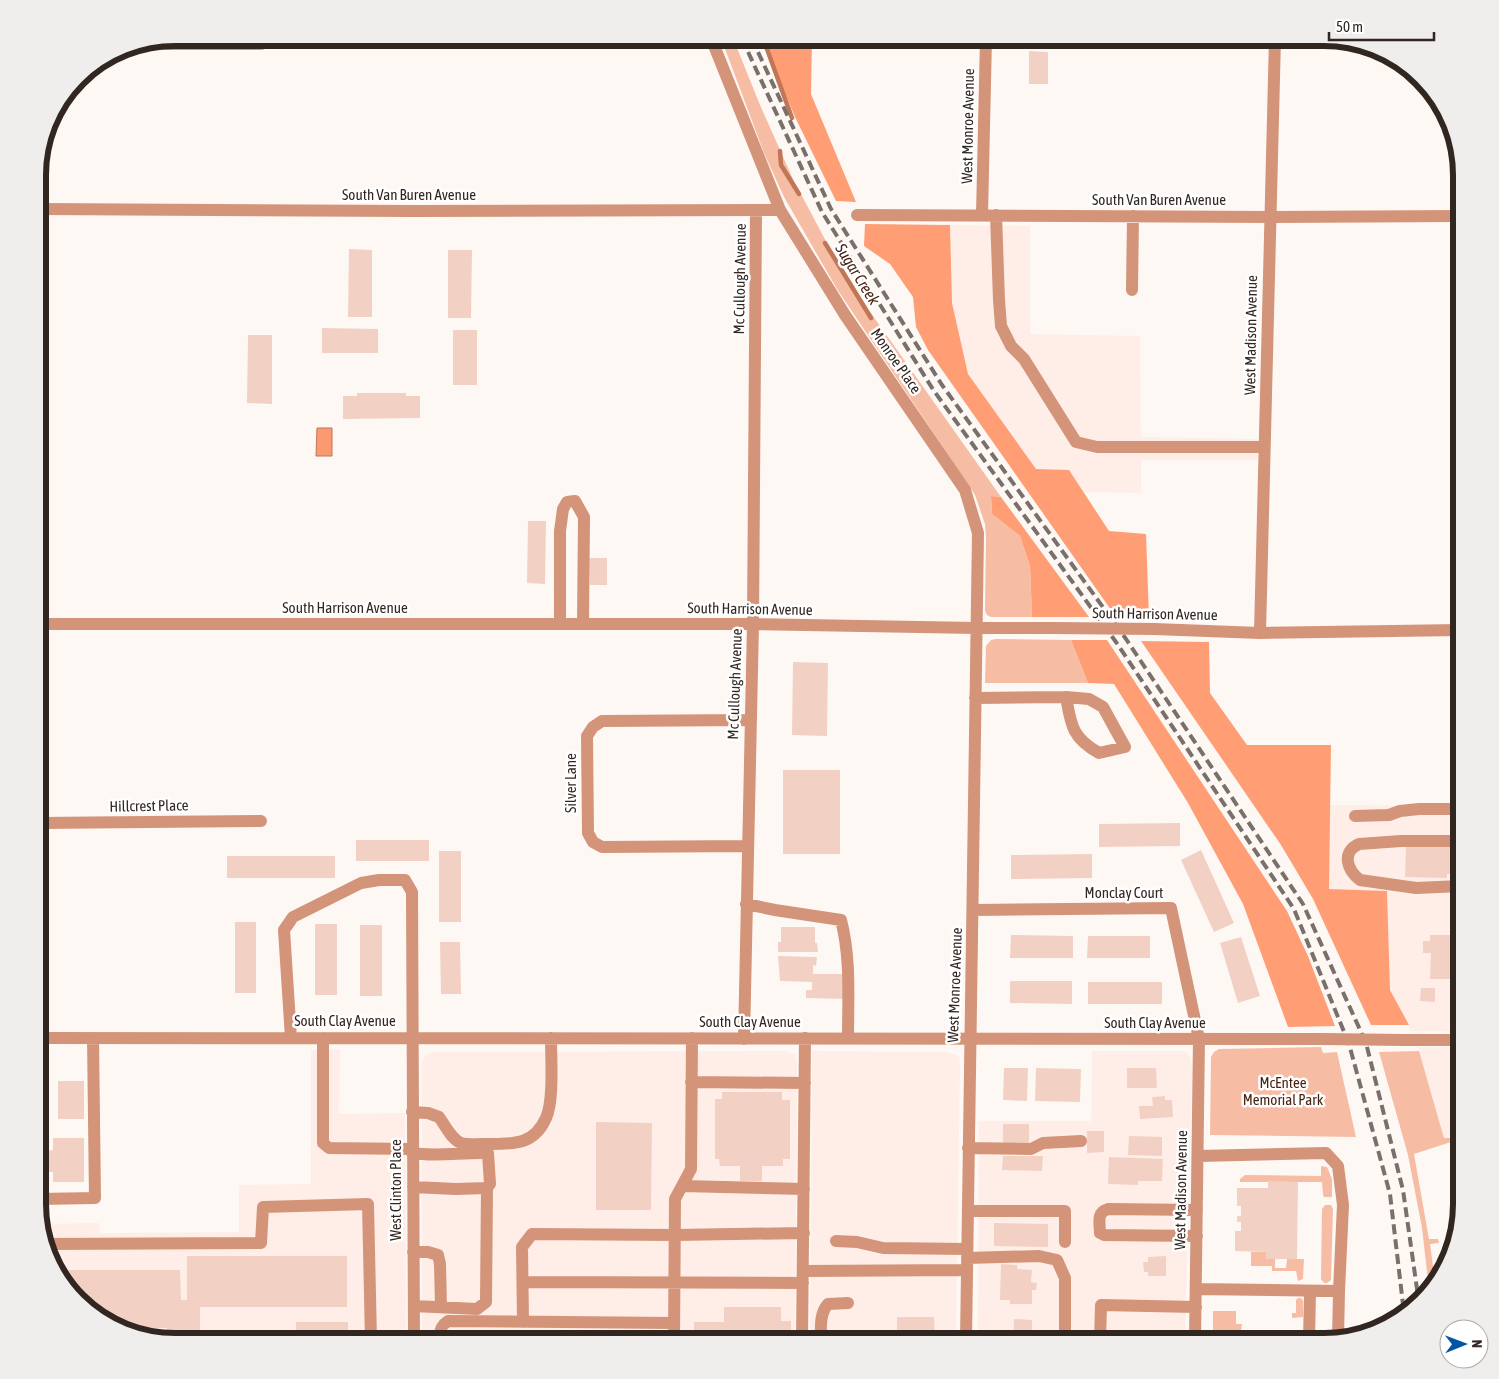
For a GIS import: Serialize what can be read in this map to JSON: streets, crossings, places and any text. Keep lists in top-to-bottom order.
{
  "streets": {
    "street": [
      "West Monroe Avenue",
      "South Van Buren Avenue",
      "Mc Cullough Avenue",
      "West Madison Avenue",
      "Monroe Place",
      "South Harrison Avenue",
      "Silver Lane",
      "Hillcrest Place",
      "Monclay Court",
      "South Clay Avenue",
      "West Clinton Place"
    ]
  },
  "crossings": [
    ["West Monroe Avenue", "South Van Buren Avenue"],
    ["West Monroe Avenue", "Monroe Place"],
    ["West Monroe Avenue", "South Harrison Avenue"],
    ["West Monroe Avenue", "Monclay Court"],
    ["West Monroe Avenue", "South Clay Avenue"],
    ["South Van Buren Avenue", "Mc Cullough Avenue"],
    ["South Van Buren Avenue", "West Madison Avenue"],
    ["South Van Buren Avenue", "Monroe Place"],
    ["Mc Cullough Avenue", "South Harrison Avenue"],
    ["Mc Cullough Avenue", "Silver Lane"],
    ["Mc Cullough Avenue", "South Clay Avenue"],
    ["West Madison Avenue", "South Harrison Avenue"],
    ["West Madison Avenue", "Monclay Court"],
    ["West Madison Avenue", "South Clay Avenue"],
    ["Monroe Place", "South Harrison Avenue"],
    ["Monclay Court", "South Clay Avenue"],
    ["South Clay Avenue", "West Clinton Place"]
  ],
  "water": ["Sugar Creek"],
  "parks": ["McEntee Memorial Park"],
  "scale_bar": "50 m",
  "north": "right"
}
